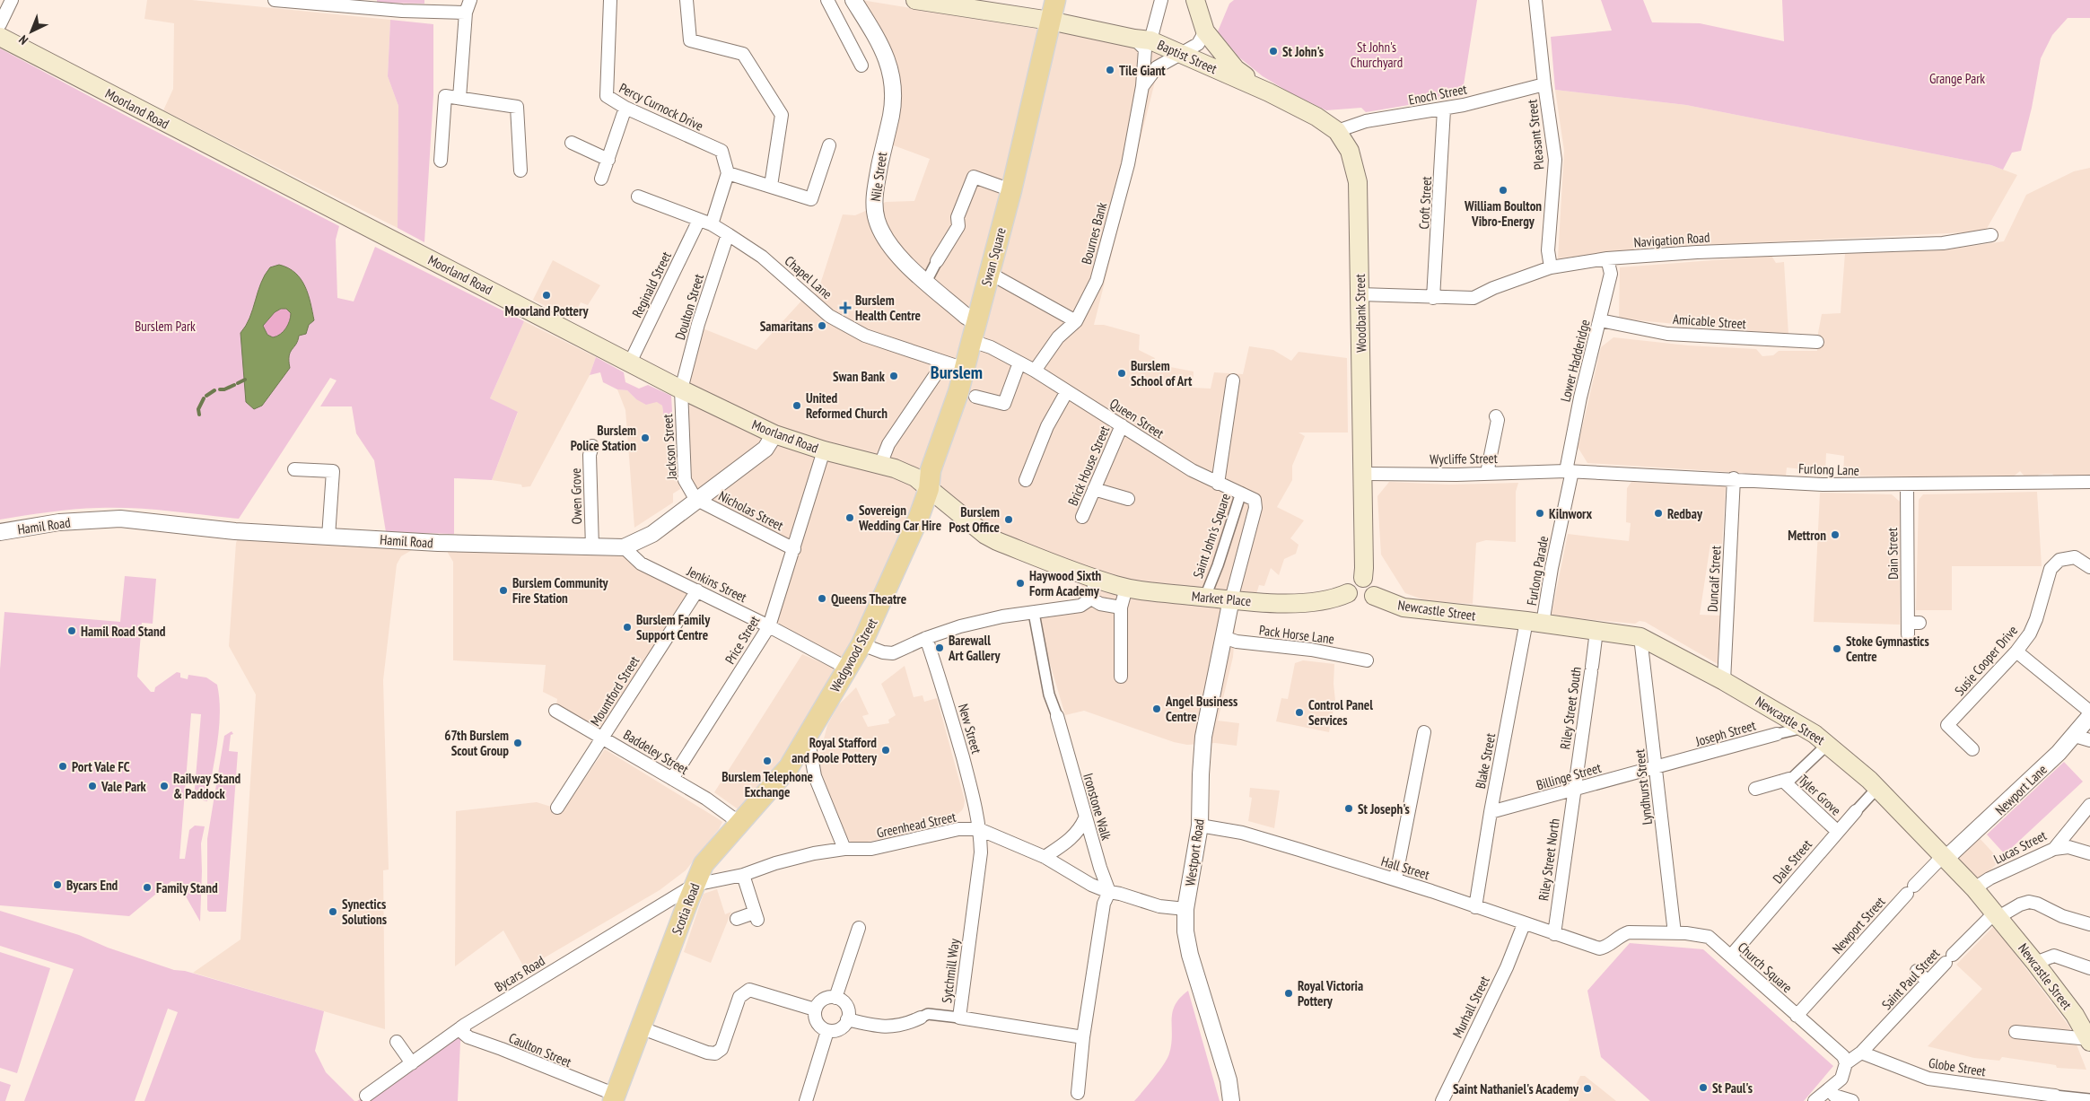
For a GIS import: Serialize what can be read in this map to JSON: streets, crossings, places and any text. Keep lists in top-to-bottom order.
{
  "streets": {
    "main road": [
      "Baptist Street",
      "Moorland Road",
      "Swan Square",
      "Woodbank Street",
      "Market Place",
      "Newcastle Street",
      "Wedgwood Street",
      "Scotia Road"
    ],
    "street": [
      "Enoch Street",
      "Percy Curnock Drive",
      "Pleasant Street",
      "Nile Street",
      "Croft Street",
      "Bournes Bank",
      "Navigation Road",
      "Chapel Lane",
      "Reginald Street",
      "Doulton Street",
      "Amicable Street",
      "Lower Hadderidge",
      "Queen Street",
      "Jackson Street",
      "Wycliffe Street",
      "Brick House Street",
      "Furlong Lane",
      "Owen Grove",
      "Nicholas Street",
      "Hamil Road",
      "Saint John's Square",
      "Dain Street",
      "Furlong Parade",
      "Duncalf Street",
      "Jenkins Street",
      "Pack Horse Lane",
      "Price Street",
      "Susie Cooper Drive",
      "Mountford Street",
      "Riley Street South",
      "New Street",
      "Joseph Street",
      "Baddeley Street",
      "Blake Street",
      "Billinge Street",
      "Lyndhurst Street",
      "Newport Lane",
      "Tyler Grove",
      "Ironstone Walk",
      "Greenhead Street",
      "Lucas Street",
      "Westport Road",
      "Riley Street North",
      "Dale Street",
      "Hall Street",
      "Newport Street",
      "Church Square",
      "Sytchmill Way",
      "Bycars Road",
      "Saint Paul Street",
      "Murhall Street",
      "Caulton Street",
      "Globe Street"
    ]
  },
  "crossings": [
    ["Baptist Street", "Bournes Bank"],
    ["Baptist Street", "Swan Square"],
    ["Baptist Street", "Woodbank Street"],
    ["Enoch Street", "Pleasant Street"],
    ["Enoch Street", "Croft Street"],
    ["Enoch Street", "Woodbank Street"],
    ["Moorland Road", "Swan Square"],
    ["Moorland Road", "Reginald Street"],
    ["Moorland Road", "Doulton Street"],
    ["Moorland Road", "Jackson Street"],
    ["Moorland Road", "Hamil Road"],
    ["Moorland Road", "Market Place"],
    ["Moorland Road", "Price Street"],
    ["Moorland Road", "Wedgwood Street"],
    ["Pleasant Street", "Navigation Road"],
    ["Nile Street", "Swan Square"],
    ["Nile Street", "Queen Street"],
    ["Croft Street", "Navigation Road"],
    ["Bournes Bank", "Queen Street"],
    ["Navigation Road", "Woodbank Street"],
    ["Navigation Road", "Lower Hadderidge"],
    ["Swan Square", "Chapel Lane"],
    ["Swan Square", "Queen Street"],
    ["Swan Square", "Market Place"],
    ["Swan Square", "Wedgwood Street"],
    ["Chapel Lane", "Reginald Street"],
    ["Chapel Lane", "Doulton Street"],
    ["Doulton Street", "Jackson Street"],
    ["Woodbank Street", "Wycliffe Street"],
    ["Woodbank Street", "Market Place"],
    ["Woodbank Street", "Newcastle Street"],
    ["Amicable Street", "Lower Hadderidge"],
    ["Lower Hadderidge", "Wycliffe Street"],
    ["Lower Hadderidge", "Furlong Lane"],
    ["Lower Hadderidge", "Furlong Parade"],
    ["Queen Street", "Brick House Street"],
    ["Queen Street", "Saint John's Square"],
    ["Jackson Street", "Nicholas Street"],
    ["Jackson Street", "Hamil Road"],
    ["Wycliffe Street", "Furlong Lane"],
    ["Wycliffe Street", "Furlong Parade"],
    ["Furlong Lane", "Dain Street"],
    ["Furlong Lane", "Furlong Parade"],
    ["Furlong Lane", "Duncalf Street"],
    ["Owen Grove", "Hamil Road"],
    ["Nicholas Street", "Hamil Road"],
    ["Nicholas Street", "Price Street"],
    ["Hamil Road", "Jenkins Street"],
    ["Saint John's Square", "Market Place"],
    ["Saint John's Square", "Westport Road"],
    ["Furlong Parade", "Newcastle Street"],
    ["Furlong Parade", "Blake Street"],
    ["Duncalf Street", "Newcastle Street"],
    ["Jenkins Street", "Price Street"],
    ["Jenkins Street", "Wedgwood Street"],
    ["Jenkins Street", "Mountford Street"],
    ["Market Place", "Newcastle Street"],
    ["Market Place", "Wedgwood Street"],
    ["Market Place", "Westport Road"],
    ["Newcastle Street", "Riley Street South"],
    ["Newcastle Street", "Joseph Street"],
    ["Newcastle Street", "Blake Street"],
    ["Newcastle Street", "Lyndhurst Street"],
    ["Newcastle Street", "Newport Lane"],
    ["Newcastle Street", "Tyler Grove"],
    ["Newcastle Street", "Lucas Street"],
    ["Newcastle Street", "Dale Street"],
    ["Newcastle Street", "Newport Street"],
    ["Newcastle Street", "Saint Paul Street"],
    ["Pack Horse Lane", "Westport Road"],
    ["Price Street", "Baddeley Street"],
    ["Wedgwood Street", "Scotia Road"],
    ["Mountford Street", "Baddeley Street"],
    ["Riley Street South", "Billinge Street"],
    ["Riley Street South", "Riley Street North"],
    ["New Street", "Greenhead Street"],
    ["New Street", "Sytchmill Way"],
    ["Joseph Street", "Billinge Street"],
    ["Joseph Street", "Lyndhurst Street"],
    ["Baddeley Street", "Scotia Road"],
    ["Blake Street", "Billinge Street"],
    ["Blake Street", "Hall Street"],
    ["Billinge Street", "Lyndhurst Street"],
    ["Billinge Street", "Riley Street North"],
    ["Lyndhurst Street", "Church Square"],
    ["Newport Lane", "Newport Street"],
    ["Tyler Grove", "Dale Street"],
    ["Ironstone Walk", "Greenhead Street"],
    ["Greenhead Street", "Westport Road"],
    ["Greenhead Street", "Scotia Road"],
    ["Greenhead Street", "Sytchmill Way"],
    ["Greenhead Street", "Bycars Road"],
    ["Westport Road", "Hall Street"],
    ["Riley Street North", "Hall Street"],
    ["Dale Street", "Church Square"],
    ["Hall Street", "Church Square"],
    ["Hall Street", "Murhall Street"],
    ["Scotia Road", "Bycars Road"],
    ["Scotia Road", "Caulton Street"],
    ["Newport Street", "Church Square"],
    ["Church Square", "Saint Paul Street"],
    ["Bycars Road", "Caulton Street"],
    ["Saint Paul Street", "Globe Street"]
  ],
  "districts": ["Burslem"],
  "parks": ["St John's Churchyard", "Grange Park", "Burslem Park"],
  "places": {
    "other": [
      "St John's",
      "Tile Giant",
      "William Boulton Vibro-Energy",
      "Moorland Pottery",
      "Samaritans",
      "Burslem School of Art",
      "Swan Bank",
      "United Reformed Church",
      "Burslem Police Station",
      "Kilnworx",
      "Redbay",
      "Sovereign Wedding Car Hire",
      "Burslem Post Office",
      "Mettron",
      "Haywood Sixth Form Academy",
      "Burslem Community Fire Station",
      "Queens Theatre",
      "Burslem Family Support Centre",
      "Hamil Road Stand",
      "Barewall Art Gallery",
      "Stoke Gymnastics Centre",
      "Angel Business Centre",
      "Control Panel Services",
      "67th Burslem Scout Group",
      "Royal Stafford and Poole Pottery",
      "Burslem Telephone Exchange",
      "Port Vale FC",
      "Vale Park",
      "Railway Stand & Paddock",
      "St Joseph's",
      "Bycars End",
      "Family Stand",
      "Synectics Solutions",
      "Royal Victoria Pottery",
      "St Paul's",
      "Saint Nathaniel's Academy"
    ],
    "health": ["Burslem Health Centre"]
  },
  "north": "bottom left"
}
